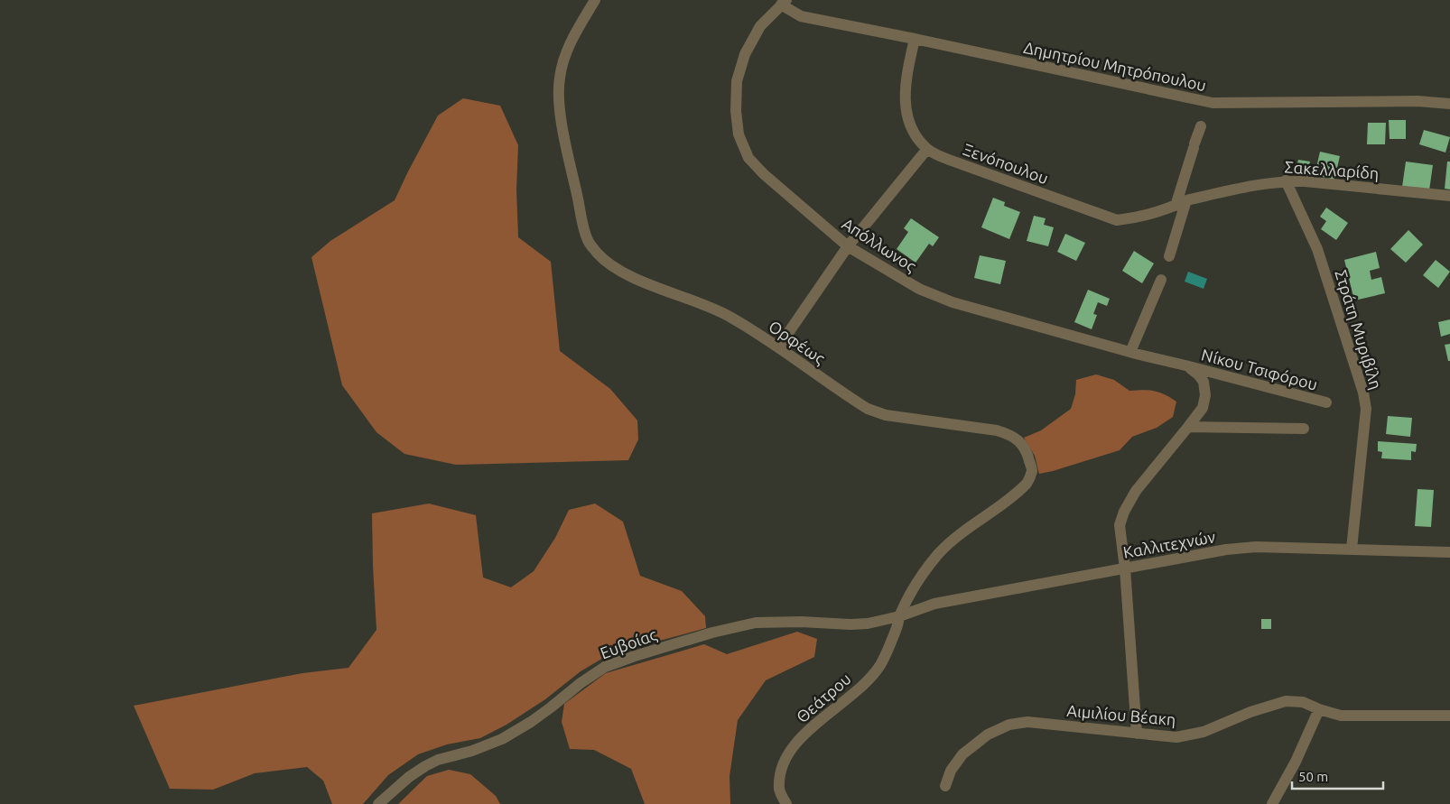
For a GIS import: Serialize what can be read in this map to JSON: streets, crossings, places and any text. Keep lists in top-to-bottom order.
{
  "streets": {
    "street": [
      "Δημητρίου Μητρόπουλου",
      "Ξενόπουλου",
      "Σακελλαρίδη",
      "Απόλλωνος",
      "Στράτη Μυριβίλη",
      "Ορφέως",
      "Νίκου Τσιφόρου",
      "Καλλιτεχνών",
      "Ευβοίας",
      "Θεάτρου",
      "Αιμιλίου Βέακη"
    ]
  },
  "crossings": [
    ["Δημητρίου Μητρόπουλου", "Ξενόπουλου"],
    ["Δημητρίου Μητρόπουλου", "Απόλλωνος"],
    ["Ξενόπουλου", "Σακελλαρίδη"],
    ["Σακελλαρίδη", "Στράτη Μυριβίλη"],
    ["Απόλλωνος", "Νίκου Τσιφόρου"],
    ["Στράτη Μυριβίλη", "Καλλιτεχνών"],
    ["Ορφέως", "Καλλιτεχνών"],
    ["Ορφέως", "Ευβοίας"],
    ["Ορφέως", "Θεάτρου"],
    ["Καλλιτεχνών", "Ευβοίας"],
    ["Καλλιτεχνών", "Θεάτρου"],
    ["Ευβοίας", "Θεάτρου"]
  ],
  "scale_bar": "50 m"
}
